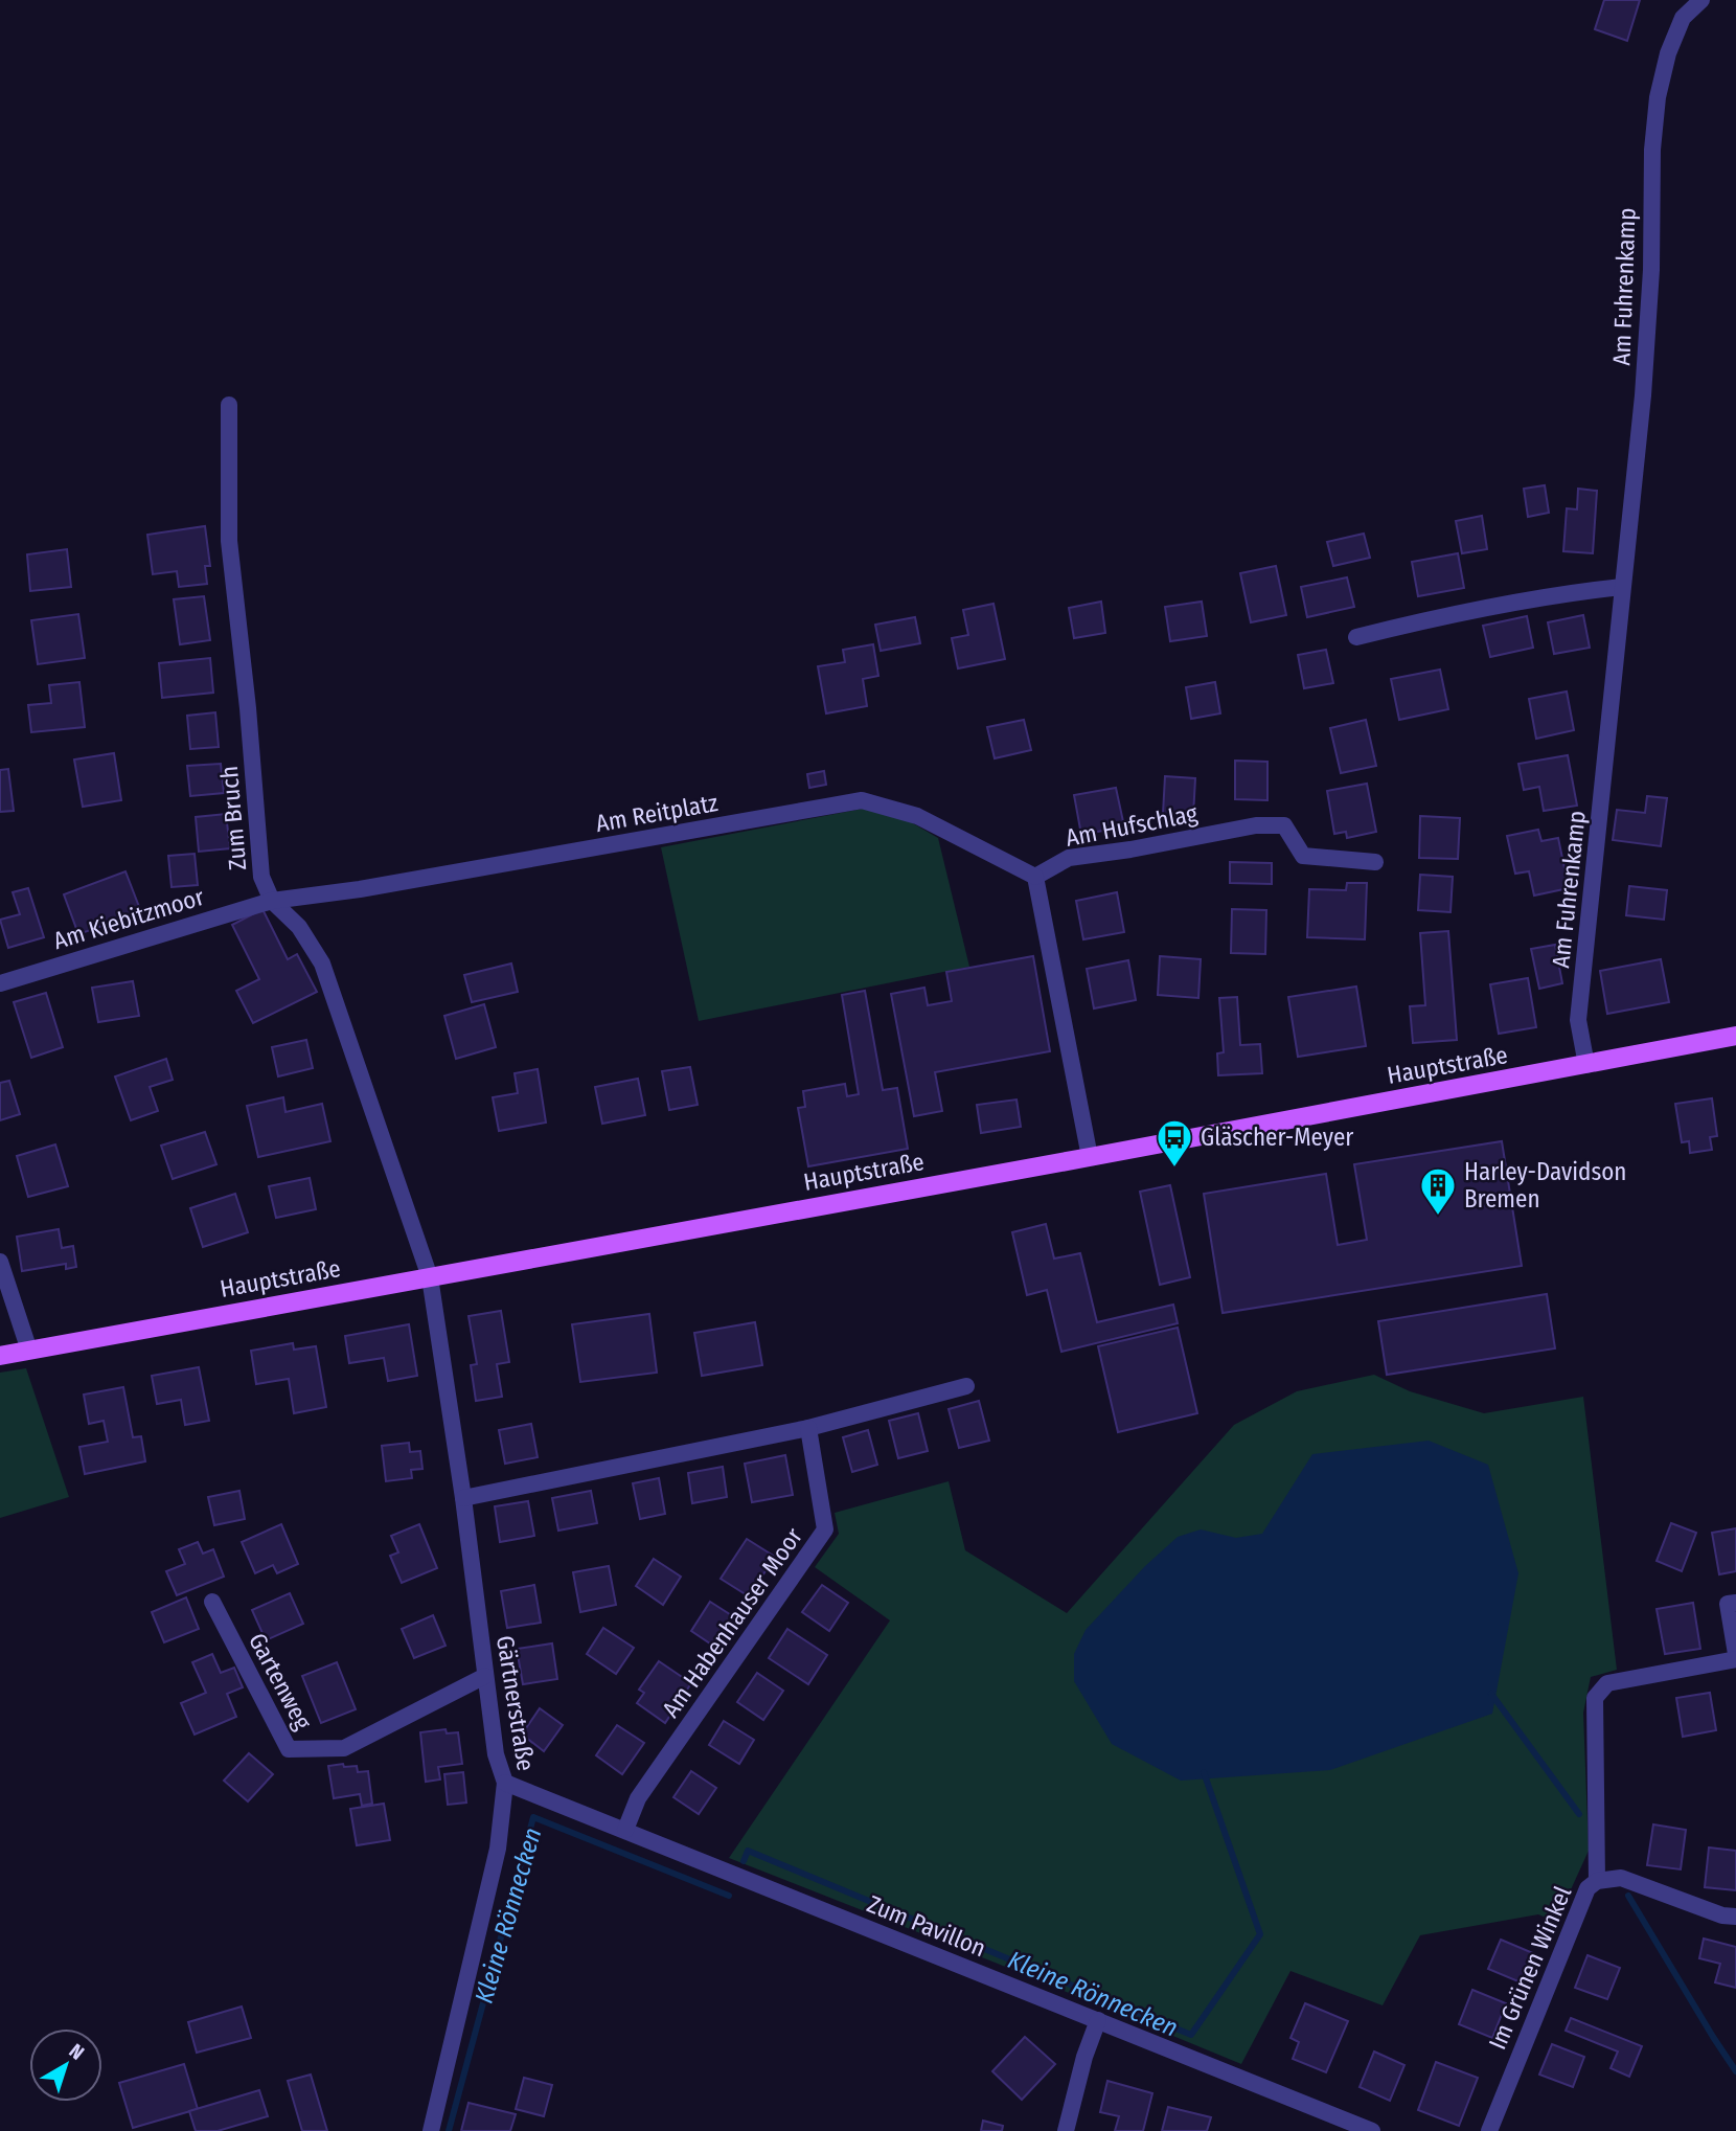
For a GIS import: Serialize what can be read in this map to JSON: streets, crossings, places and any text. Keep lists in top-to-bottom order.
{
  "streets": {
    "main road": ["Hauptstraße"],
    "street": [
      "Am Fuhrenkamp",
      "Am Reitplatz",
      "Zum Bruch",
      "Am Hufschlag",
      "Am Kiebitzmoor",
      "Am Habenhauser Moor",
      "Gartenweg",
      "Gärtnerstraße",
      "Zum Pavillon",
      "Im Grünen Winkel"
    ]
  },
  "crossings": [
    ["Am Fuhrenkamp", "Hauptstraße"],
    ["Am Reitplatz", "Zum Bruch"],
    ["Am Reitplatz", "Am Hufschlag"],
    ["Am Reitplatz", "Am Kiebitzmoor"],
    ["Zum Bruch", "Am Kiebitzmoor"],
    ["Zum Bruch", "Hauptstraße"],
    ["Zum Bruch", "Gärtnerstraße"],
    ["Hauptstraße", "Gärtnerstraße"],
    ["Am Habenhauser Moor", "Zum Pavillon"],
    ["Gartenweg", "Gärtnerstraße"],
    ["Gärtnerstraße", "Zum Pavillon"]
  ],
  "water": ["Kleine Rönnecken"],
  "places": {
    "bus stop": ["Gläscher-Meyer"],
    "building": ["Harley-Davidson Bremen"]
  },
  "north": "top right"
}
